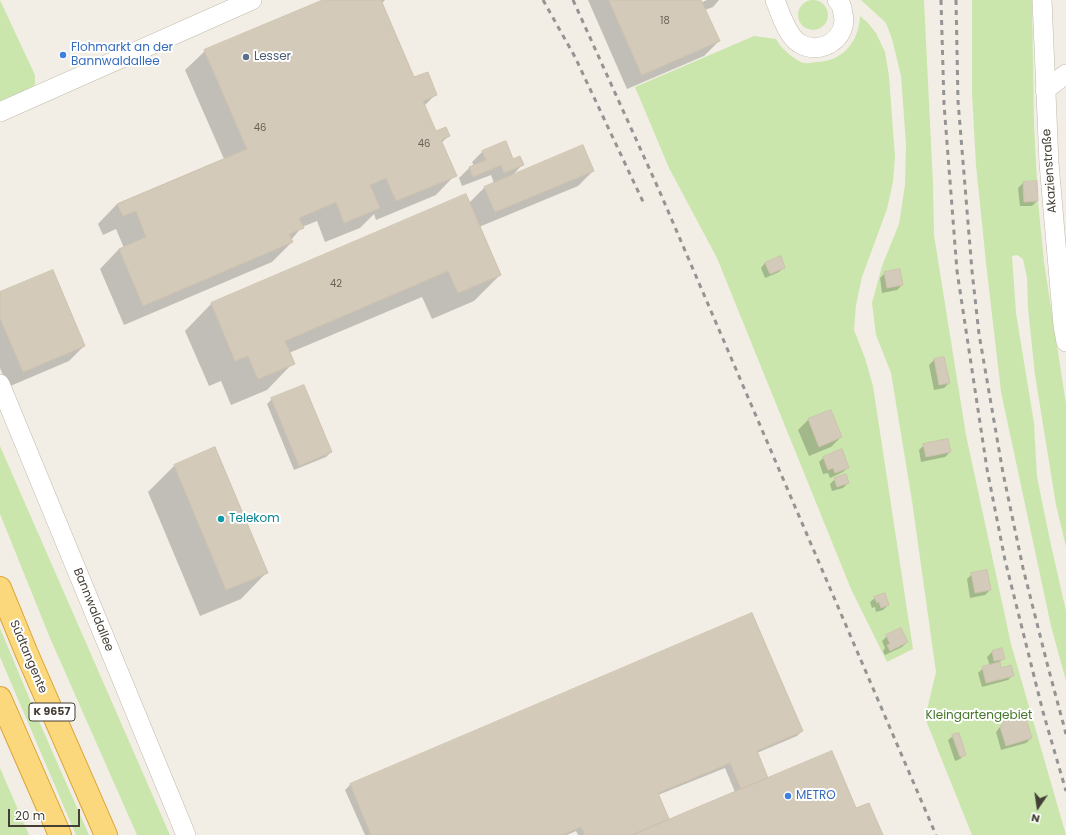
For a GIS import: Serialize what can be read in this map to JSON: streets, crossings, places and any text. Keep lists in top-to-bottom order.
{
  "streets": {
    "highway": ["Südtangente", "K 9657"],
    "street": ["Akazienstraße", "Bannwaldallee"]
  },
  "parks": ["Kleingartengebiet"],
  "places": [
    "Flohmarkt an der Bannwaldallee",
    "Lesser",
    "Telekom",
    "METRO"
  ],
  "house_numbers": [
    "18",
    "46",
    "46",
    "42"
  ],
  "scale_bar": "20 m",
  "north": "bottom"
}
